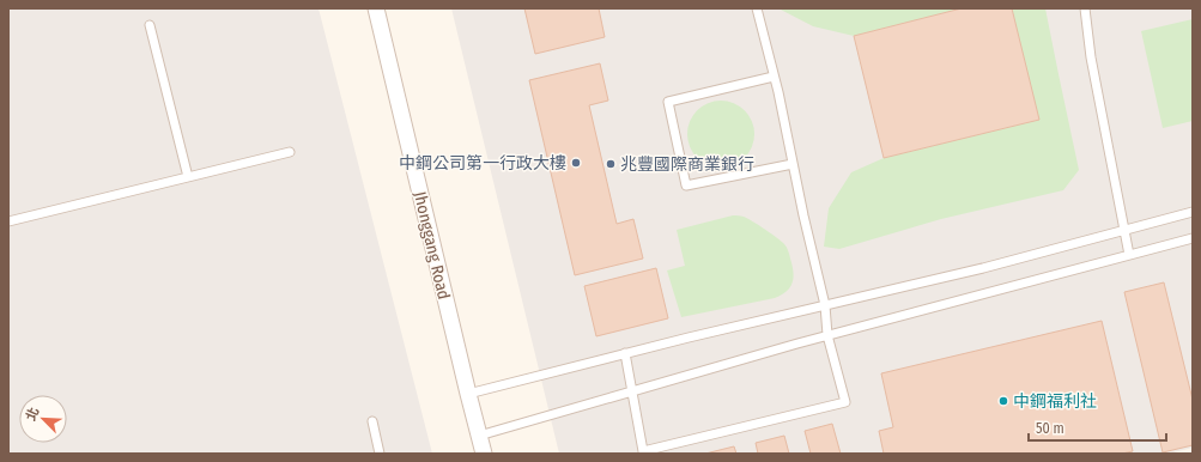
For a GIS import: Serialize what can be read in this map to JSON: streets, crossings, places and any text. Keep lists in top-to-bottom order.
{
  "streets": {
    "street": ["Jhonggang Road"]
  },
  "places": ["中鋼公司第一行政大樓", "兆豐國際商業銀行", "中鋼福利社"],
  "scale_bar": "50 m",
  "north": "top left"
}
